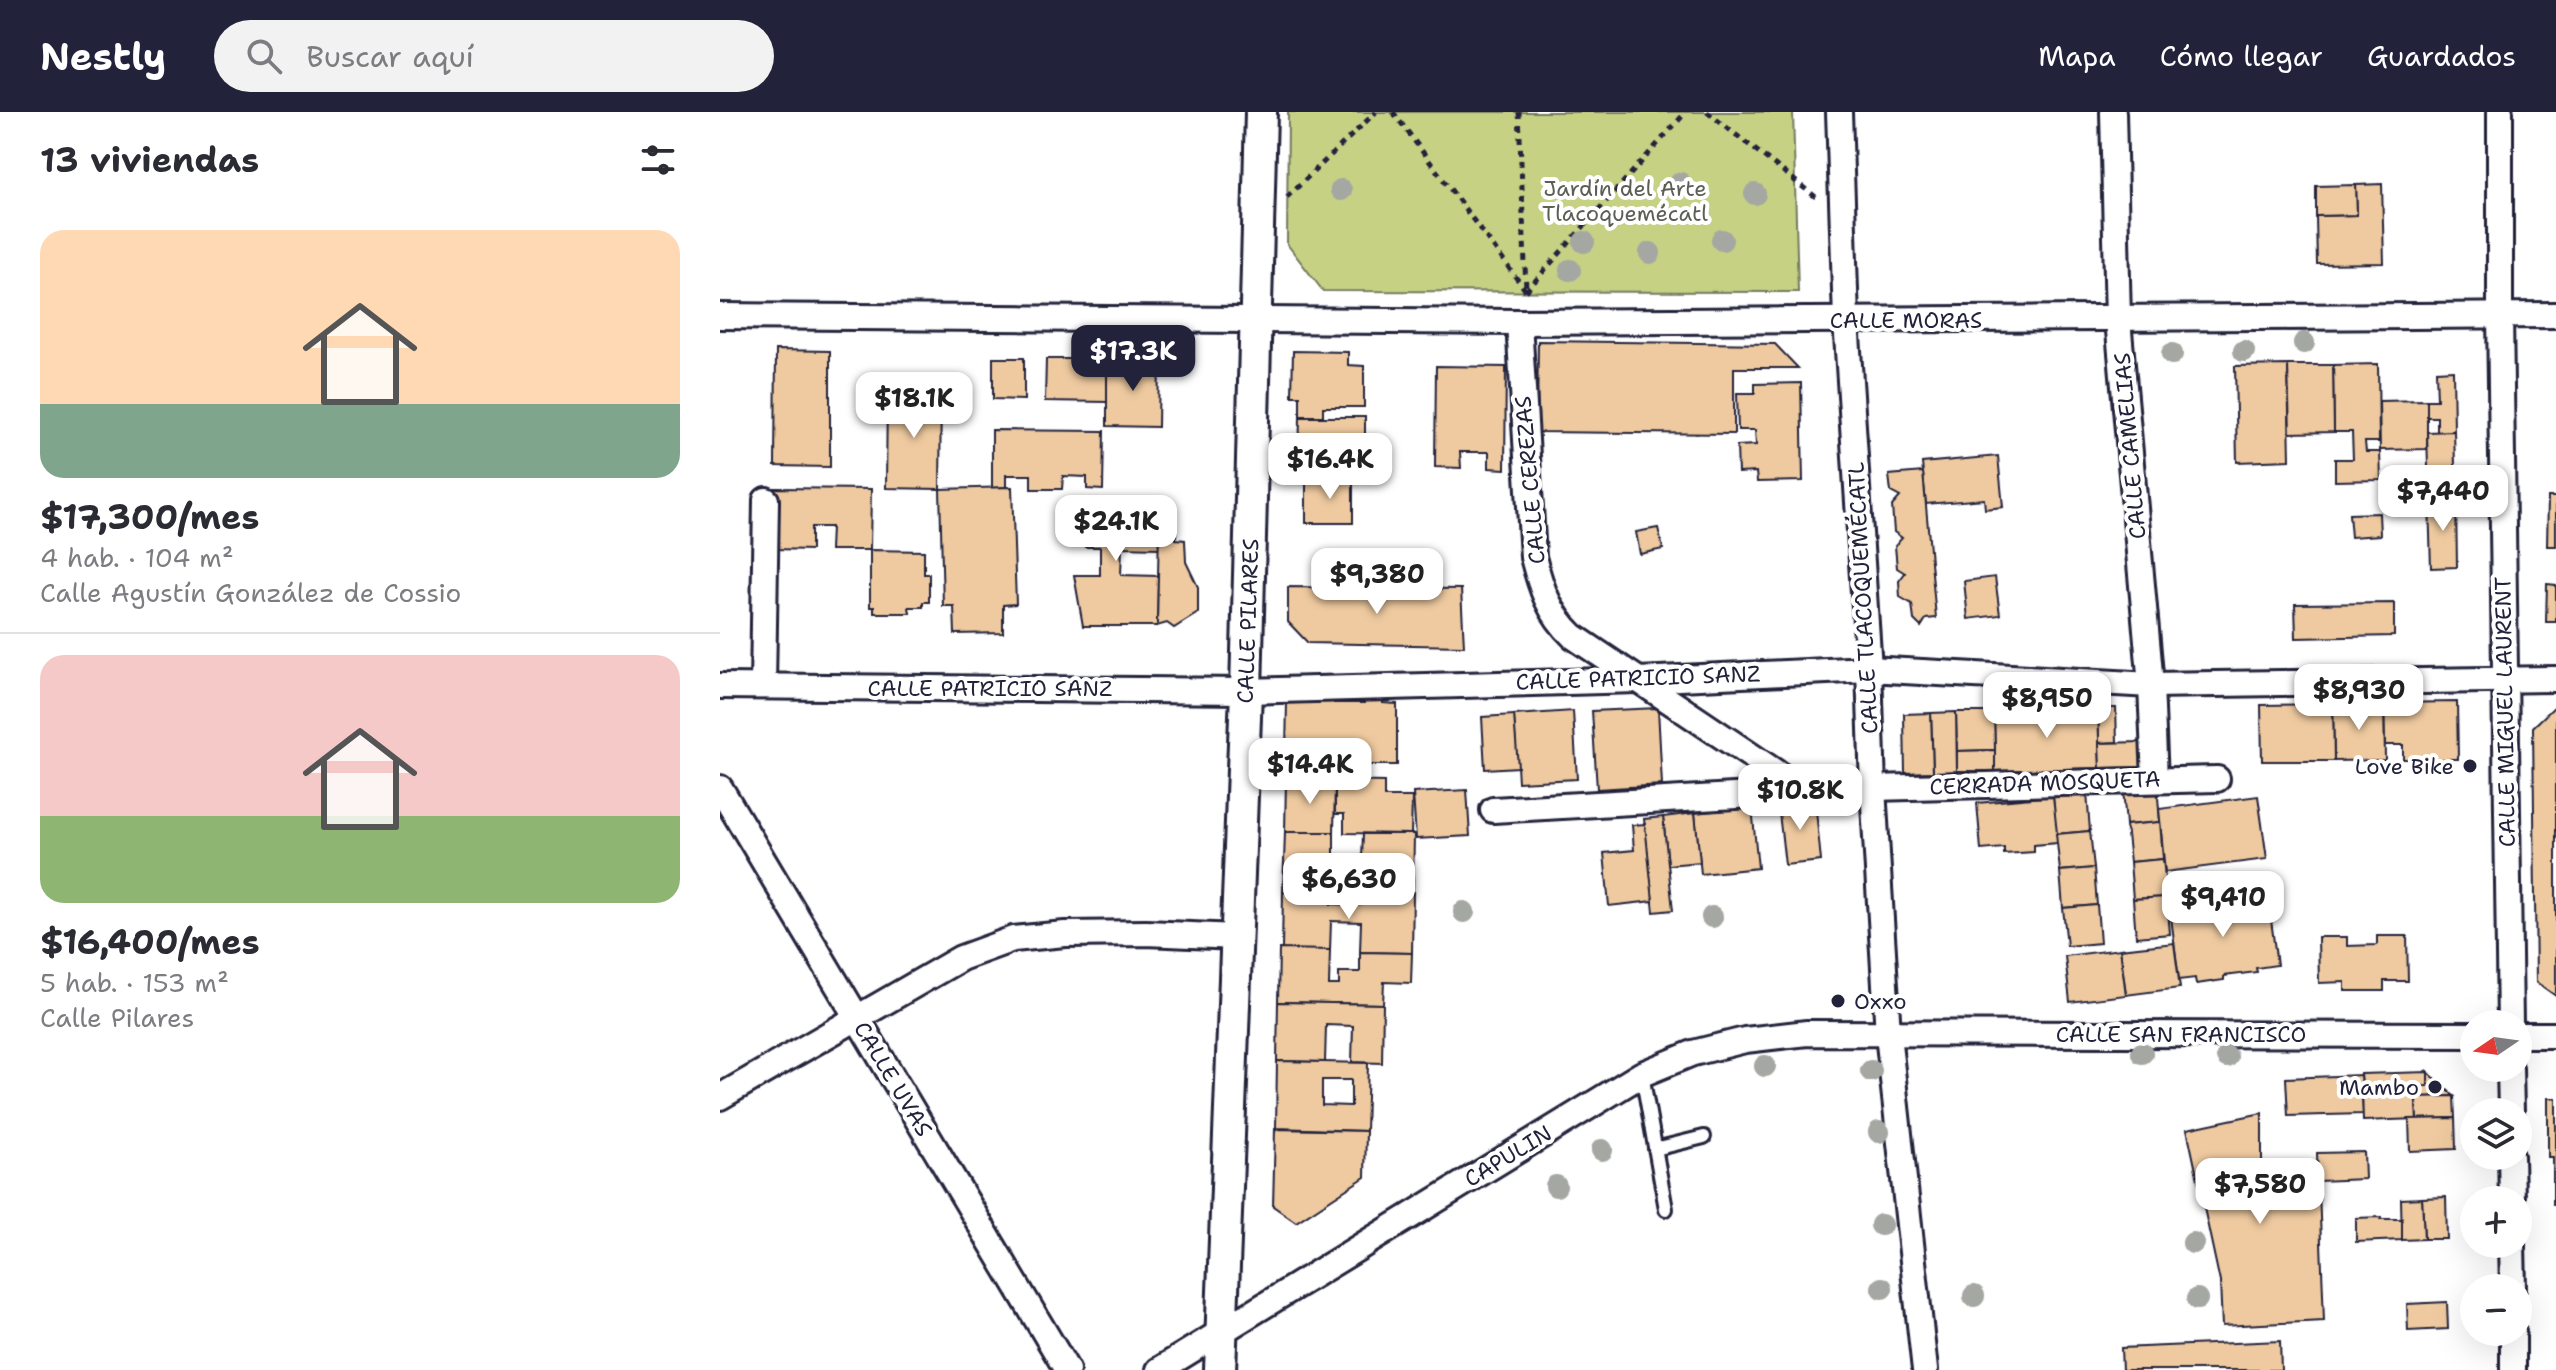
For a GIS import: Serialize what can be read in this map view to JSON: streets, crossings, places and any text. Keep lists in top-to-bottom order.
{
  "streets": {
    "street": [
      "CALLE MORAS",
      "CALLE CAMELIAS",
      "CALLE CEREZAS",
      "CALLE TLACOQUEMÉCATL",
      "CALLE PILARES",
      "CALLE PATRICIO SANZ",
      "CALLE MIGUEL LAURENT",
      "CERRADA MOSQUETA",
      "CALLE SAN FRANCISCO",
      "CALLE UVAS",
      "CAPULIN"
    ]
  },
  "crossings": [
    ["CALLE MORAS", "CALLE CAMELIAS"],
    ["CALLE MORAS", "CALLE CEREZAS"],
    ["CALLE MORAS", "CALLE TLACOQUEMÉCATL"],
    ["CALLE MORAS", "CALLE PILARES"],
    ["CALLE MORAS", "CALLE MIGUEL LAURENT"],
    ["CALLE CAMELIAS", "CALLE PATRICIO SANZ"],
    ["CALLE CAMELIAS", "CERRADA MOSQUETA"],
    ["CALLE CEREZAS", "CALLE PATRICIO SANZ"],
    ["CALLE CEREZAS", "CERRADA MOSQUETA"],
    ["CALLE TLACOQUEMÉCATL", "CALLE PATRICIO SANZ"],
    ["CALLE TLACOQUEMÉCATL", "CERRADA MOSQUETA"],
    ["CALLE TLACOQUEMÉCATL", "CALLE SAN FRANCISCO"],
    ["CALLE TLACOQUEMÉCATL", "CAPULIN"],
    ["CALLE PILARES", "CALLE PATRICIO SANZ"],
    ["CALLE PILARES", "CAPULIN"],
    ["CALLE PATRICIO SANZ", "CALLE MIGUEL LAURENT"],
    ["CALLE SAN FRANCISCO", "CAPULIN"]
  ],
  "parks": ["Jardín del Arte Tlacoquemécatl"],
  "places": ["Love Bike", "Oxxo", "Mambo"],
  "north": "left",
  "page": {
    "header": "Nestly",
    "search": "Buscar aquí",
    "nav": ["Mapa", "Cómo llegar", "Guardados"],
    "heading": "13 viviendas",
    "list": [
      {
        "name": "$17,300/mes",
        "note": "4 hab. · 104 m² · Calle Agustín González de Cossio"
      },
      {
        "name": "$16,400/mes",
        "note": "5 hab. · 153 m² · Calle Pilares"
      }
    ],
    "price": [
      "$17.3K",
      "$18.1K",
      "$16.4K",
      "$7,440",
      "$24.1K",
      "$9,380",
      "$8,930",
      "$8,950",
      "$14.4K",
      "$10.8K",
      "$6,630",
      "$9,410",
      "$7,580"
    ],
    "map_buttons": ["+", "−"]
  }
}
